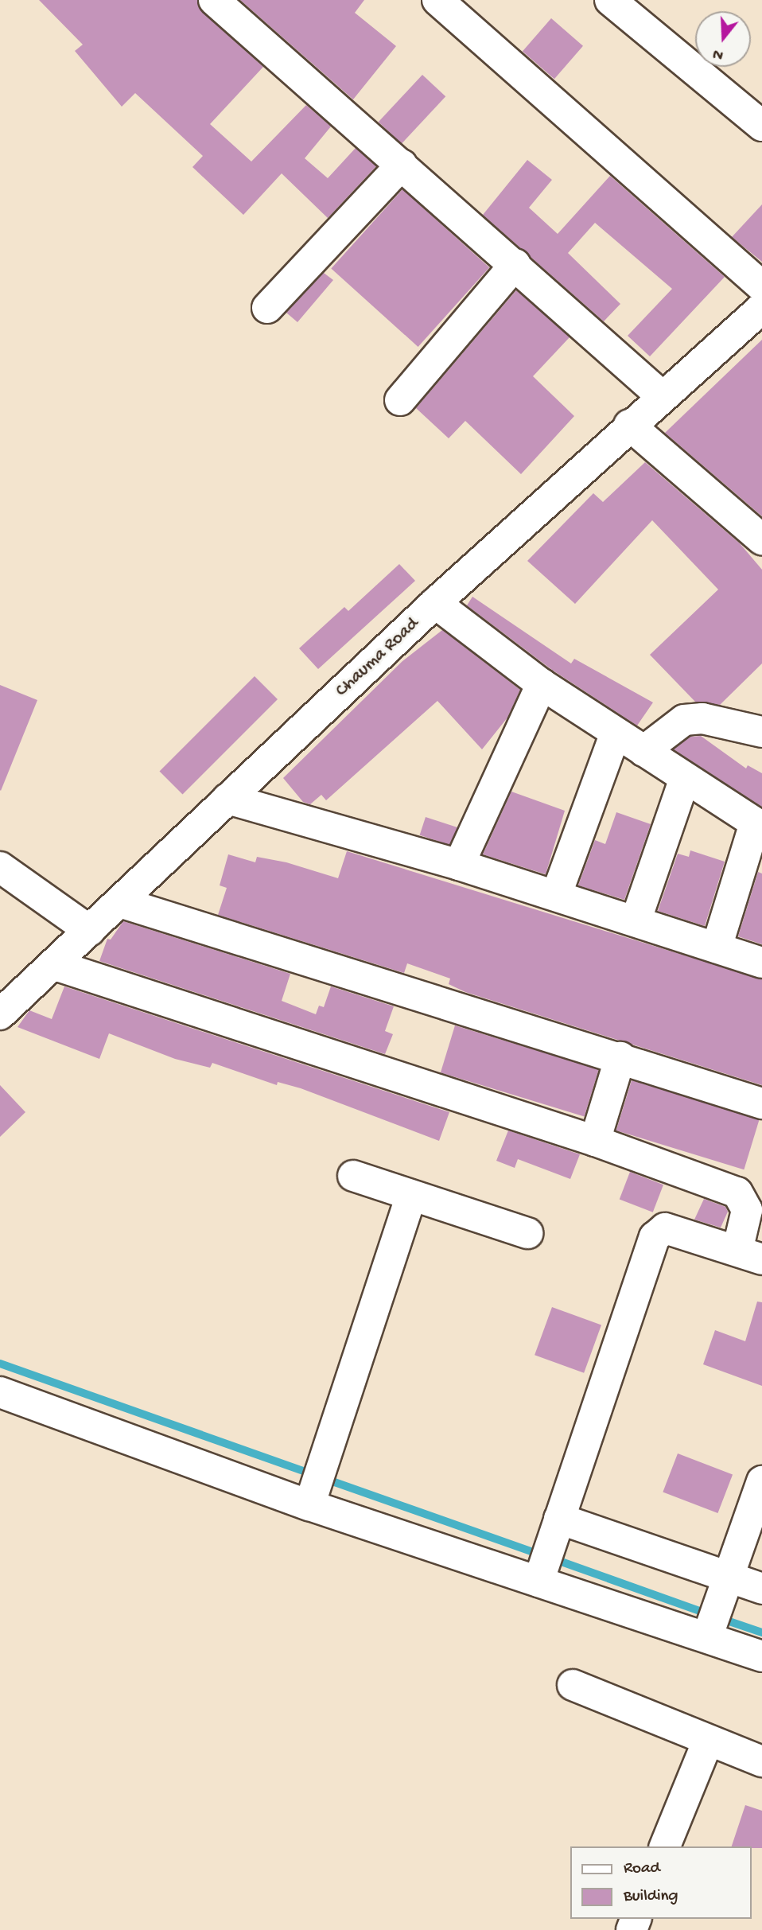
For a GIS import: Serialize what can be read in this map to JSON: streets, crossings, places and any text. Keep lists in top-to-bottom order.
{
  "streets": {
    "street": ["Chauma Road"]
  },
  "legend": ["Road", "Building"],
  "north": "bottom"
}
